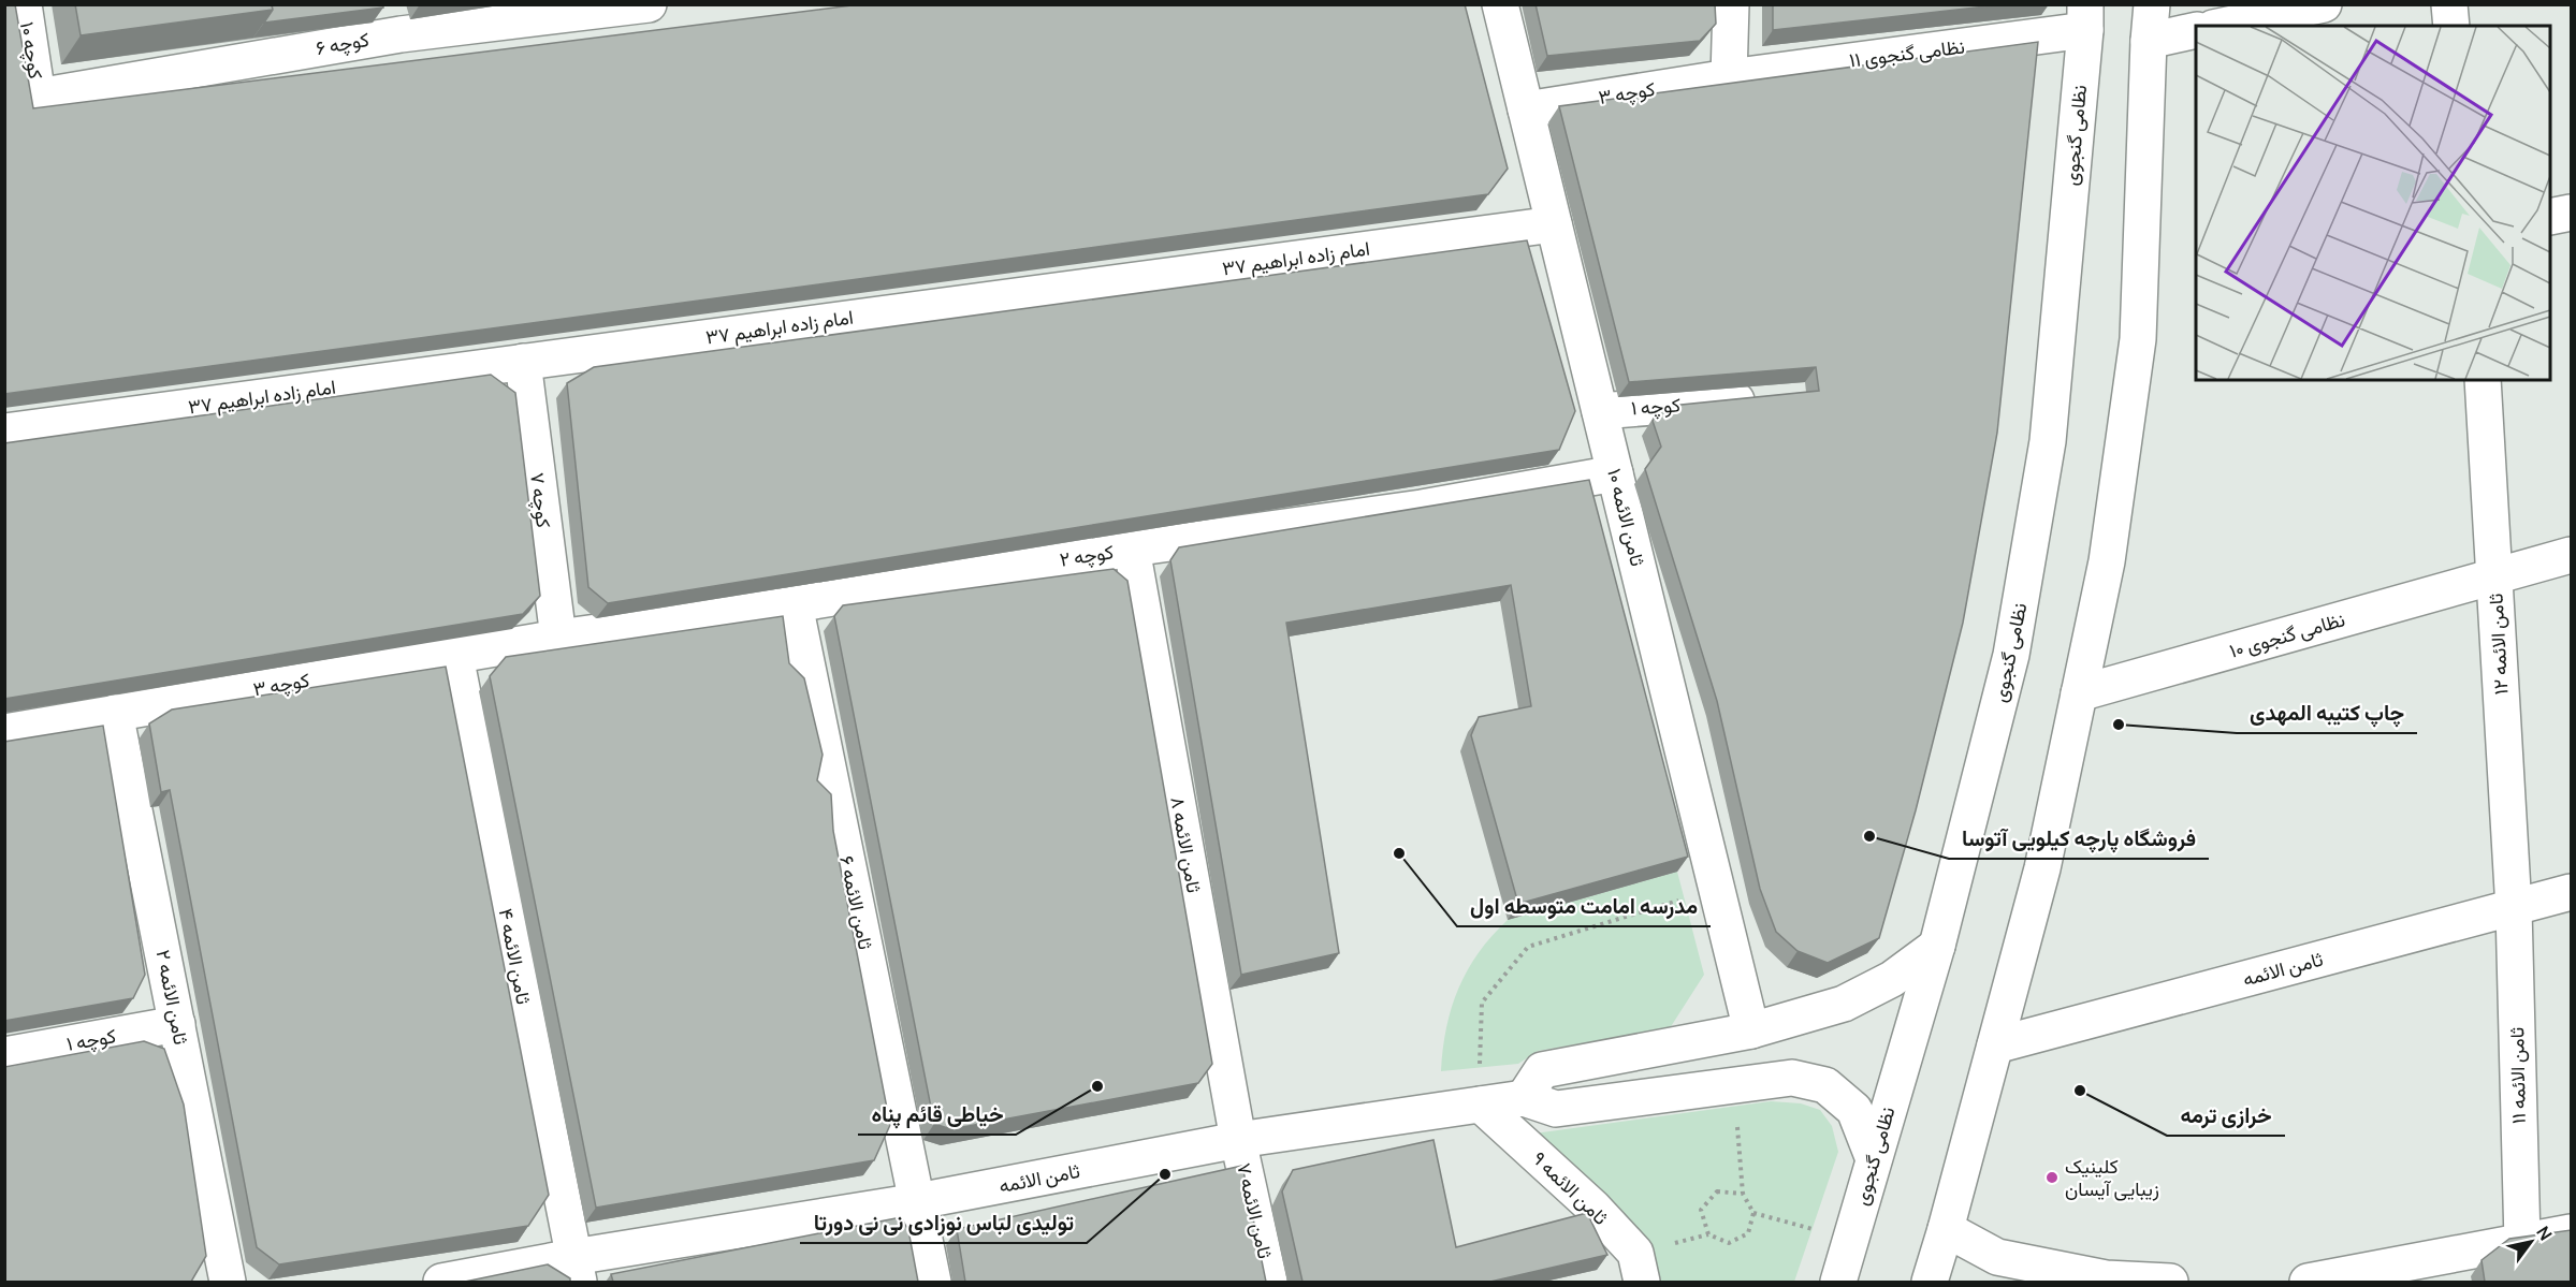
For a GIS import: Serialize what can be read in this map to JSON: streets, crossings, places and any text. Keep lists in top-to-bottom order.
{
  "streets": {
    "street": [
      "کوچه ۶",
      "کوچه ۱۰",
      "نظامی گنجوی ۱۱",
      "کوچه ۳",
      "نظامی گنجوی",
      "امام زاده ابراهیم ۳۷",
      "کوچه ۱",
      "کوچه ۷",
      "ثامن الائمه ۱۰",
      "کوچه ۲",
      "نظامی گنجوی ۱۰",
      "ثامن الائمه ۱۲",
      "ثامن الائمه ۸",
      "ثامن الائمه ۶",
      "ثامن الائمه ۴",
      "ثامن الائمه",
      "ثامن الائمه ۲",
      "ثامن الائمه ۱۱",
      "ثامن الائمه ۹",
      "ثامن الائمه ۷"
    ]
  },
  "crossings": [
    ["کوچه ۶", "کوچه ۱۰"],
    ["نظامی گنجوی ۱۱", "کوچه ۳"],
    ["نظامی گنجوی ۱۱", "نظامی گنجوی"],
    ["کوچه ۳", "کوچه ۷"],
    ["کوچه ۳", "ثامن الائمه ۱۰"],
    ["کوچه ۳", "کوچه ۲"],
    ["کوچه ۳", "ثامن الائمه ۴"],
    ["کوچه ۳", "ثامن الائمه ۲"],
    ["امام زاده ابراهیم ۳۷", "کوچه ۷"],
    ["امام زاده ابراهیم ۳۷", "ثامن الائمه ۱۰"],
    ["کوچه ۱", "ثامن الائمه ۱۰"],
    ["کوچه ۱", "ثامن الائمه ۲"],
    ["کوچه ۷", "کوچه ۲"],
    ["ثامن الائمه ۱۰", "کوچه ۲"],
    ["کوچه ۲", "ثامن الائمه ۸"],
    ["کوچه ۲", "ثامن الائمه ۶"],
    ["نظامی گنجوی ۱۰", "ثامن الائمه ۱۲"],
    ["ثامن الائمه ۱۲", "ثامن الائمه"],
    ["ثامن الائمه ۱۲", "ثامن الائمه ۱۱"],
    ["ثامن الائمه ۸", "ثامن الائمه"],
    ["ثامن الائمه ۸", "ثامن الائمه ۷"],
    ["ثامن الائمه ۶", "ثامن الائمه"],
    ["ثامن الائمه ۴", "ثامن الائمه"],
    ["ثامن الائمه", "ثامن الائمه ۱۱"],
    ["ثامن الائمه", "ثامن الائمه ۹"],
    ["ثامن الائمه", "ثامن الائمه ۷"]
  ],
  "places": [
    "چاپ‌ کتیبه المهدی",
    "فروشگاه پارچه کیلویی آتوسا",
    "مدرسه امامت متوسطه اول",
    "خیاطی قائم پناه",
    "خرازی ترمه",
    "تولیدی لباس نوزادی نی نی دورتا",
    "کلینیک زیبایی آیسان"
  ],
  "north": "top right"
}
